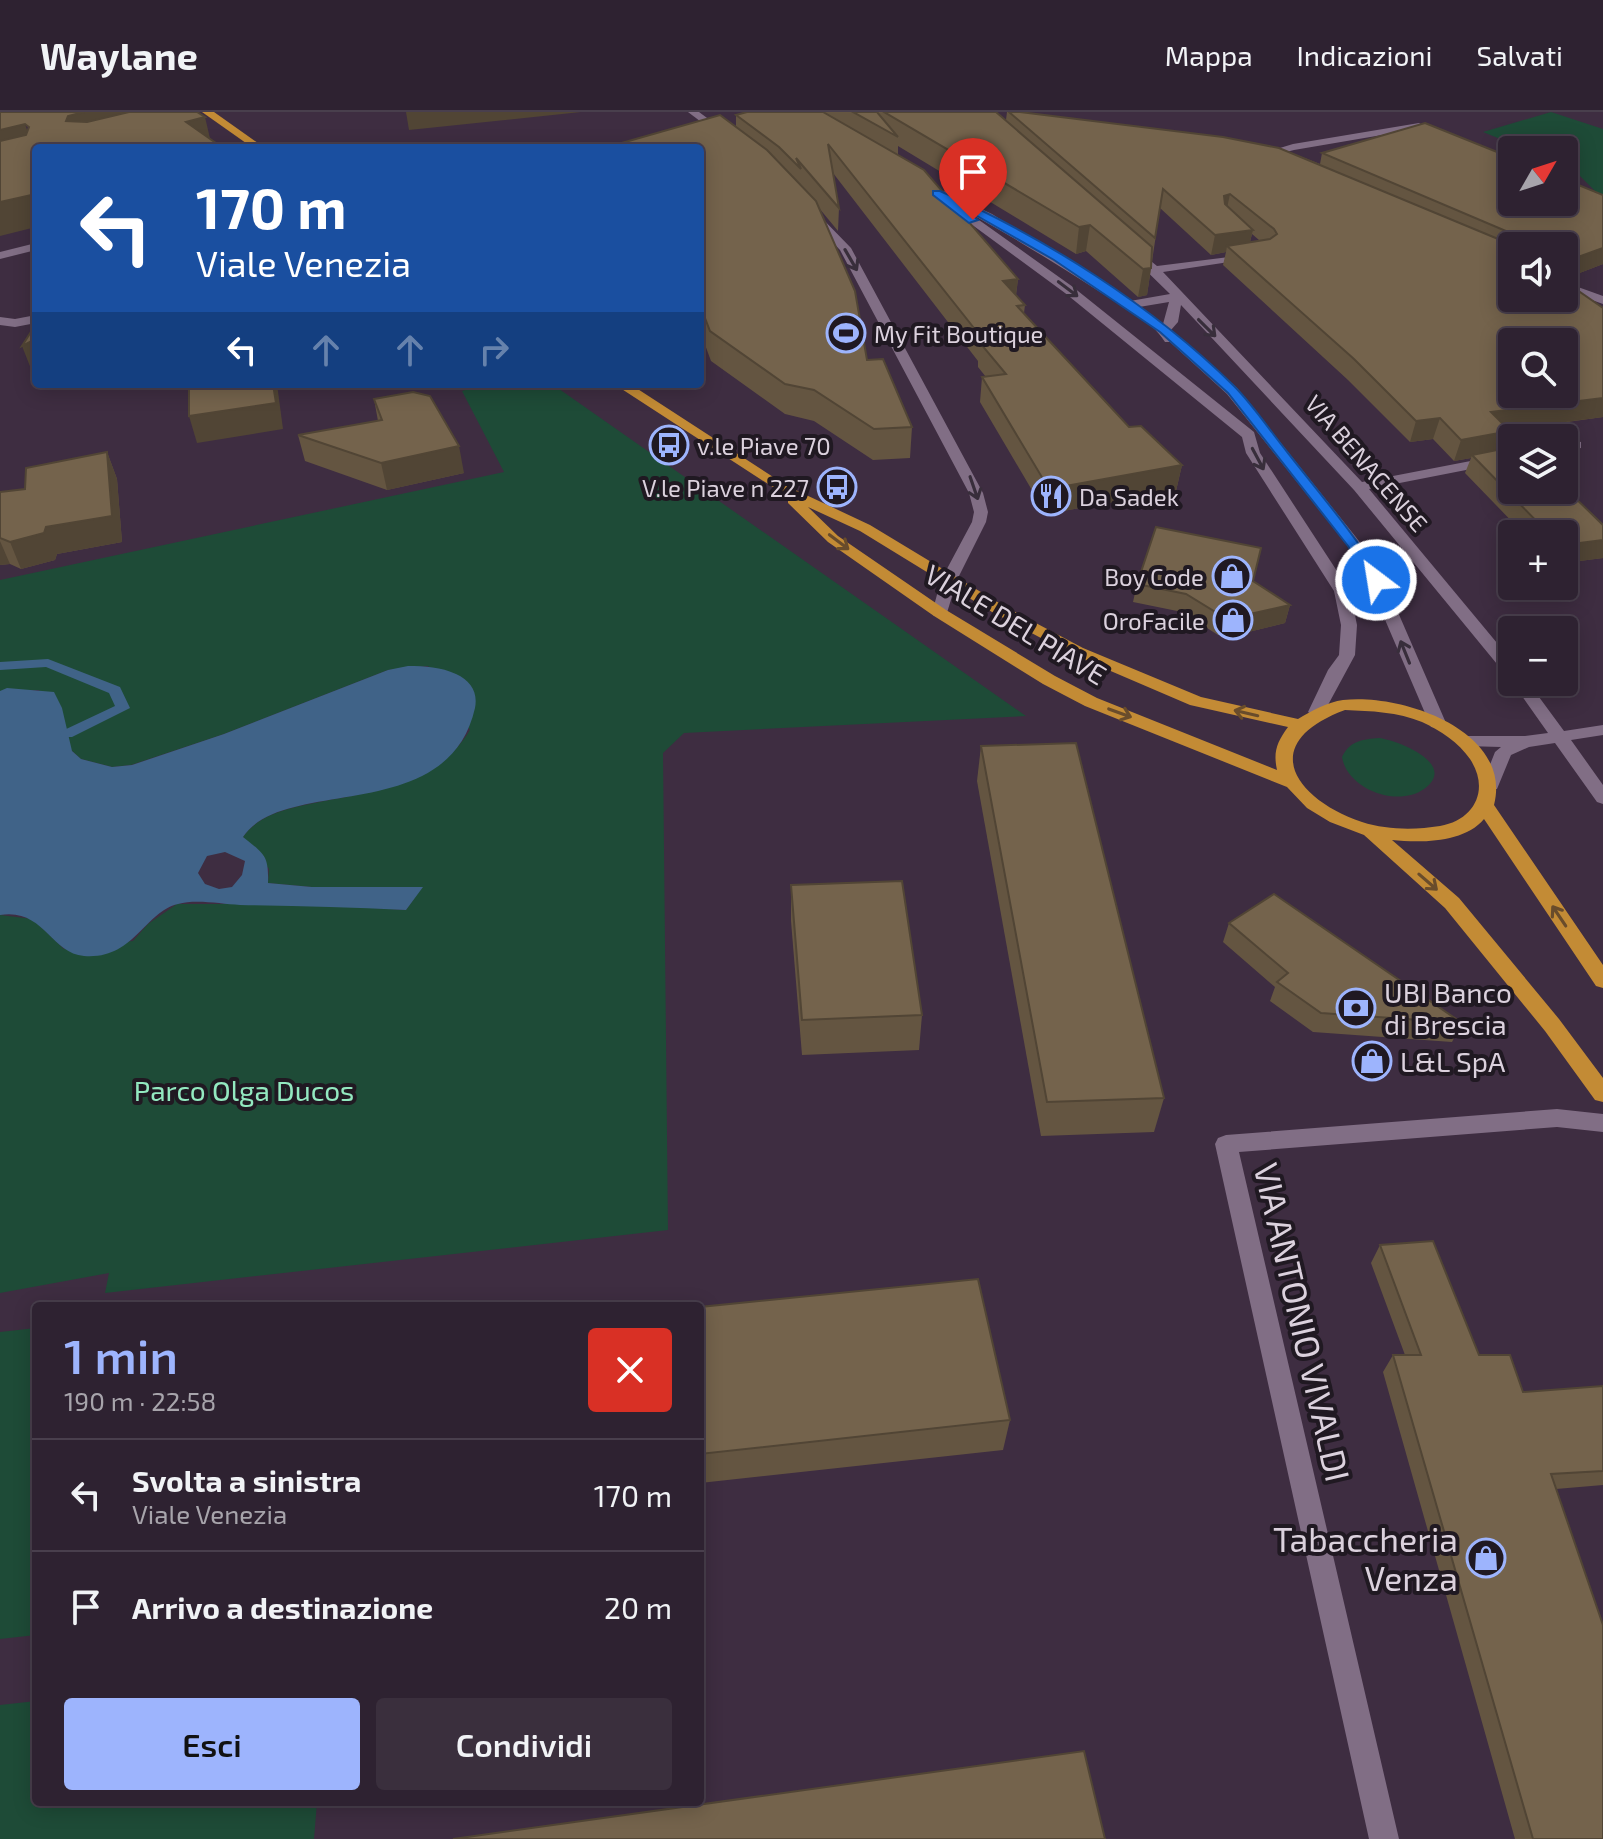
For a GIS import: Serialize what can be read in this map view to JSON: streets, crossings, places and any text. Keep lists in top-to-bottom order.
{
  "streets": {
    "main road": ["VIALE DEL PIAVE"],
    "street": ["VIA BENACENSE", "VIA ANTONIO VIVALDI"]
  },
  "parks": ["Parco Olga Ducos"],
  "places": {
    "sports": ["My Fit Boutique"],
    "bus stop": ["v.le Piave 70", "V.le Piave n 227"],
    "restaurant": ["Da Sadek"],
    "shop": [
      "Boy Code",
      "OroFacile",
      "L&L SpA",
      "Tabaccheria Venza"
    ],
    "bank": ["UBI Banco di Brescia"]
  },
  "north": "top right",
  "page": {
    "header": "Waylane",
    "nav": ["Mappa", "Indicazioni", "Salvati"],
    "map_buttons": ["+", "−"],
    "turn": ["170 m", "Viale Venezia"],
    "heading": ["1 min", "190 m · 22:58"],
    "list": [
      {
        "name": "Svolta a sinistra",
        "note": "Viale Venezia",
        "value": "170 m"
      },
      {
        "name": "Arrivo a destinazione",
        "value": "20 m"
      }
    ],
    "buttons": ["Esci", "Condividi"]
  }
}
